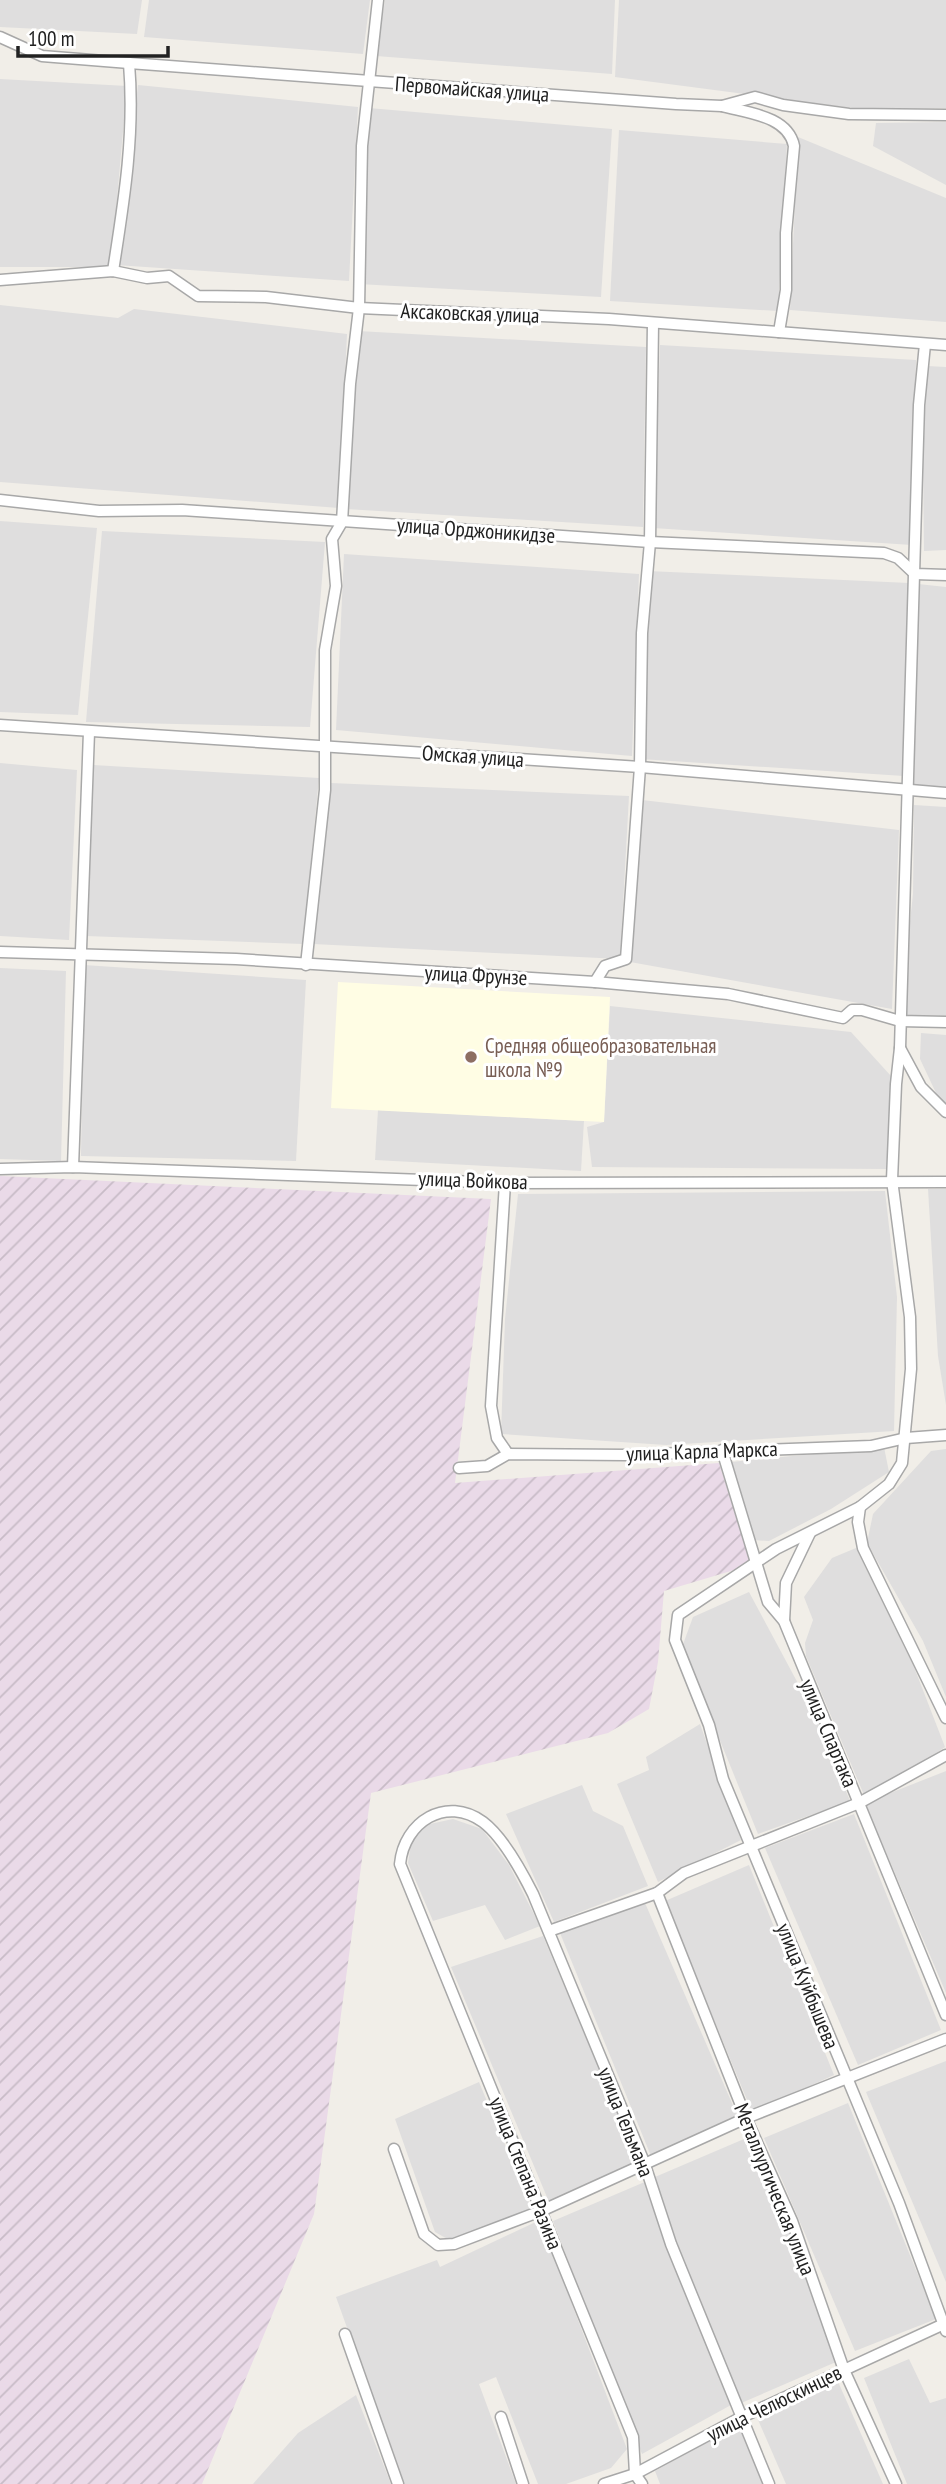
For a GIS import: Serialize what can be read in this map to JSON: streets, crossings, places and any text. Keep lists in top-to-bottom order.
{
  "streets": {
    "street": [
      "Первомайская улица",
      "Аксаковская улица",
      "улица Орджоникидзе",
      "Омская улица",
      "улица Фрунзе",
      "улица Войкова",
      "улица Карла Маркса",
      "улица Спартака",
      "улица Куйбышева",
      "улица Тельмана",
      "улица Степана Разина",
      "Металлургическая улица",
      "улица Челюскинцев"
    ]
  },
  "crossings": [
    ["улица Карла Маркса", "улица Спартака"],
    ["улица Спартака", "улица Куйбышева"],
    ["улица Куйбышева", "улица Челюскинцев"],
    ["улица Тельмана", "улица Степана Разина"],
    ["улица Тельмана", "улица Челюскинцев"],
    ["улица Степана Разина", "улица Челюскинцев"],
    ["Металлургическая улица", "улица Челюскинцев"]
  ],
  "places": ["Средняя общеобразовательная школа №9"],
  "scale_bar": "100 m"
}
